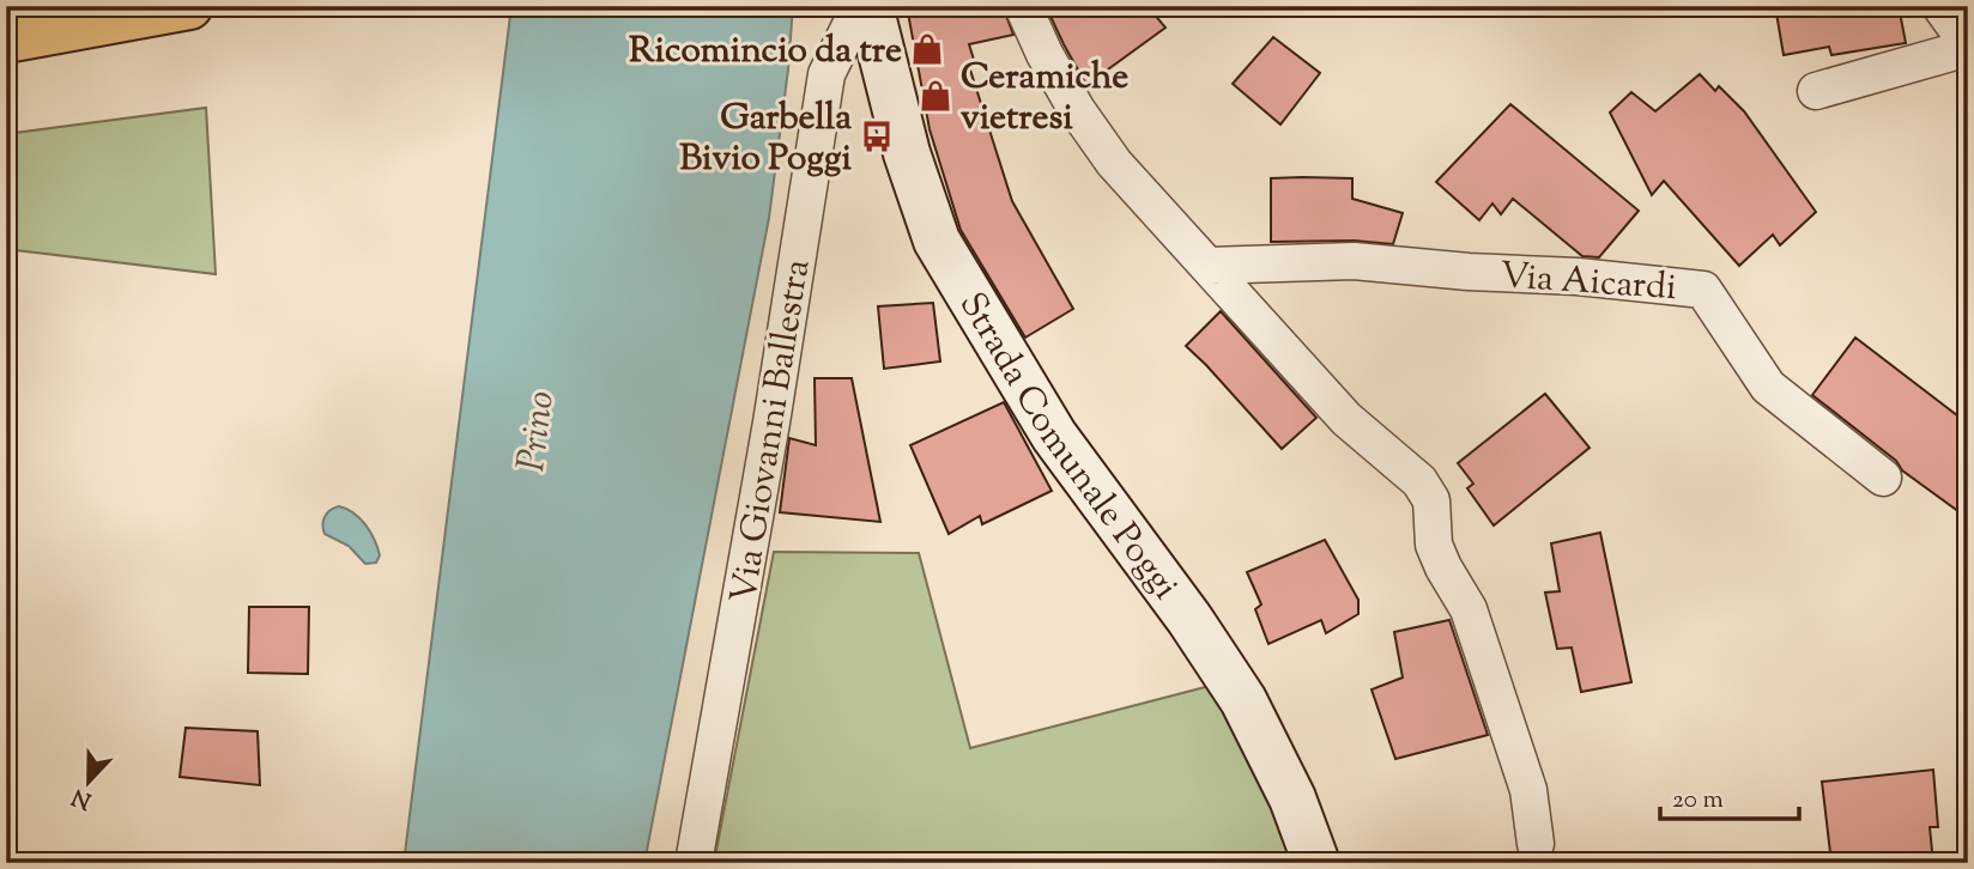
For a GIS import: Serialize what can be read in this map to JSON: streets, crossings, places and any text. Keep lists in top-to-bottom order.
{
  "streets": {
    "main road": ["Strada Comunale Poggi"],
    "street": ["Via Aicardi", "Via Giovanni Ballestra"]
  },
  "water": ["Prino"],
  "places": {
    "shop": ["Ricomincio da tre", "Ceramiche vietresi"],
    "bus stop": ["Garbella Bivio Poggi"]
  },
  "scale_bar": "20 m",
  "north": "bottom"
}
